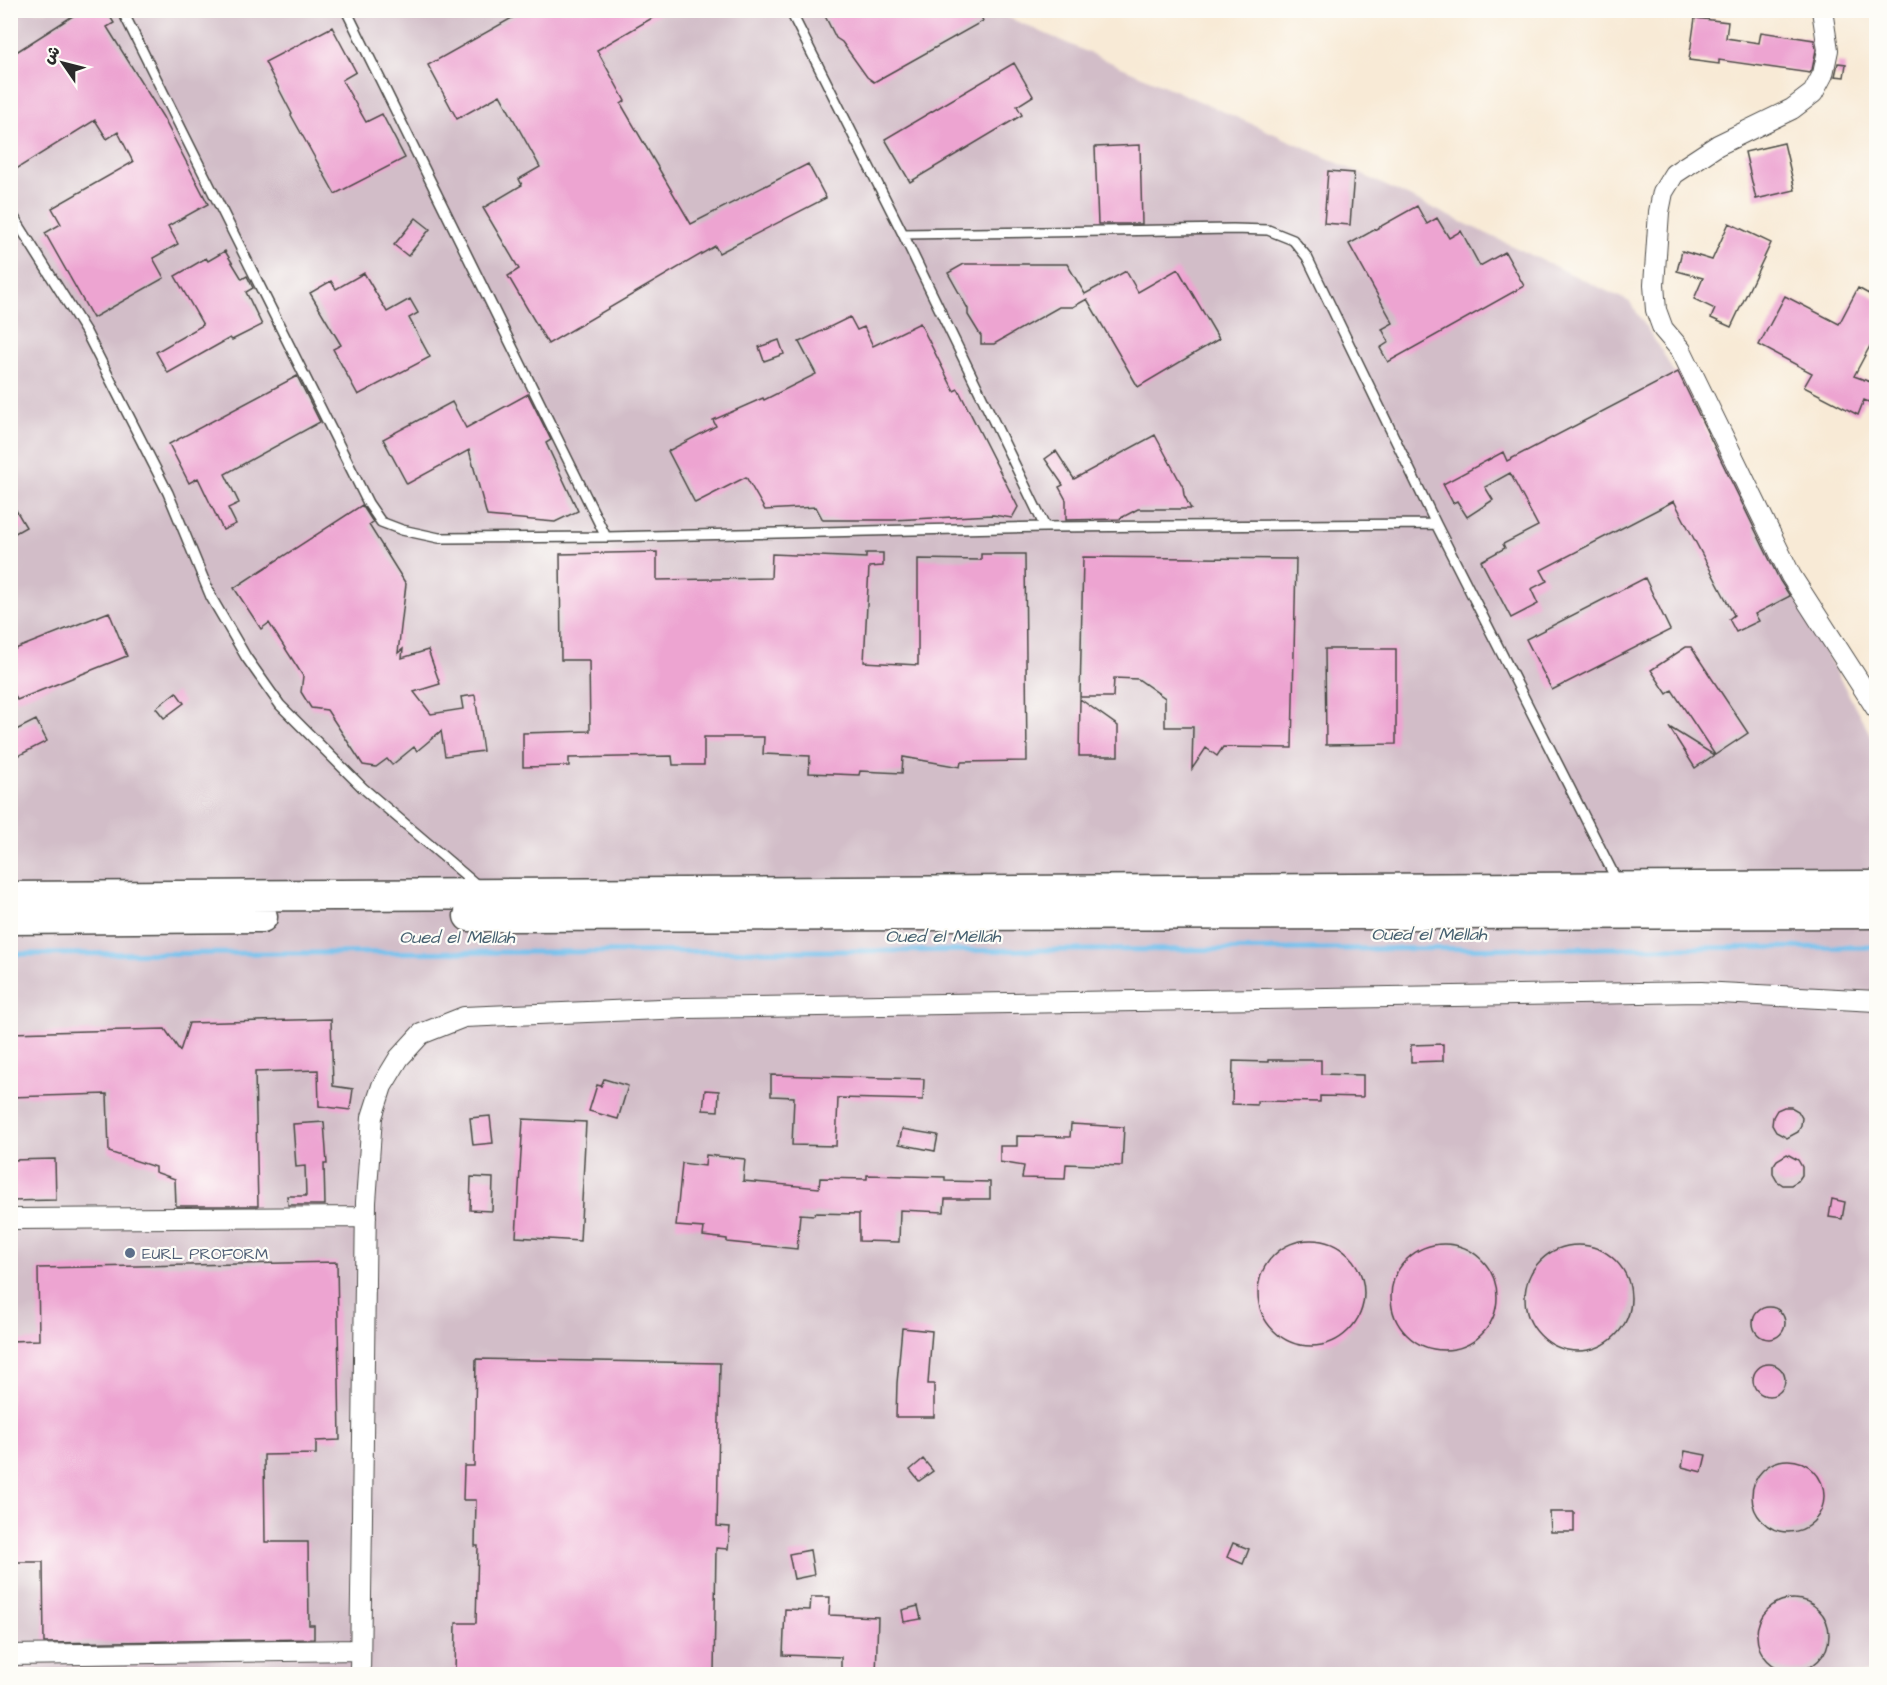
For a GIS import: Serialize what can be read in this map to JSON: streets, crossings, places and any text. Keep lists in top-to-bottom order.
{
  "water": ["Oued el Mellah"],
  "places": ["EURL PROFORM"],
  "north": "top left"
}
